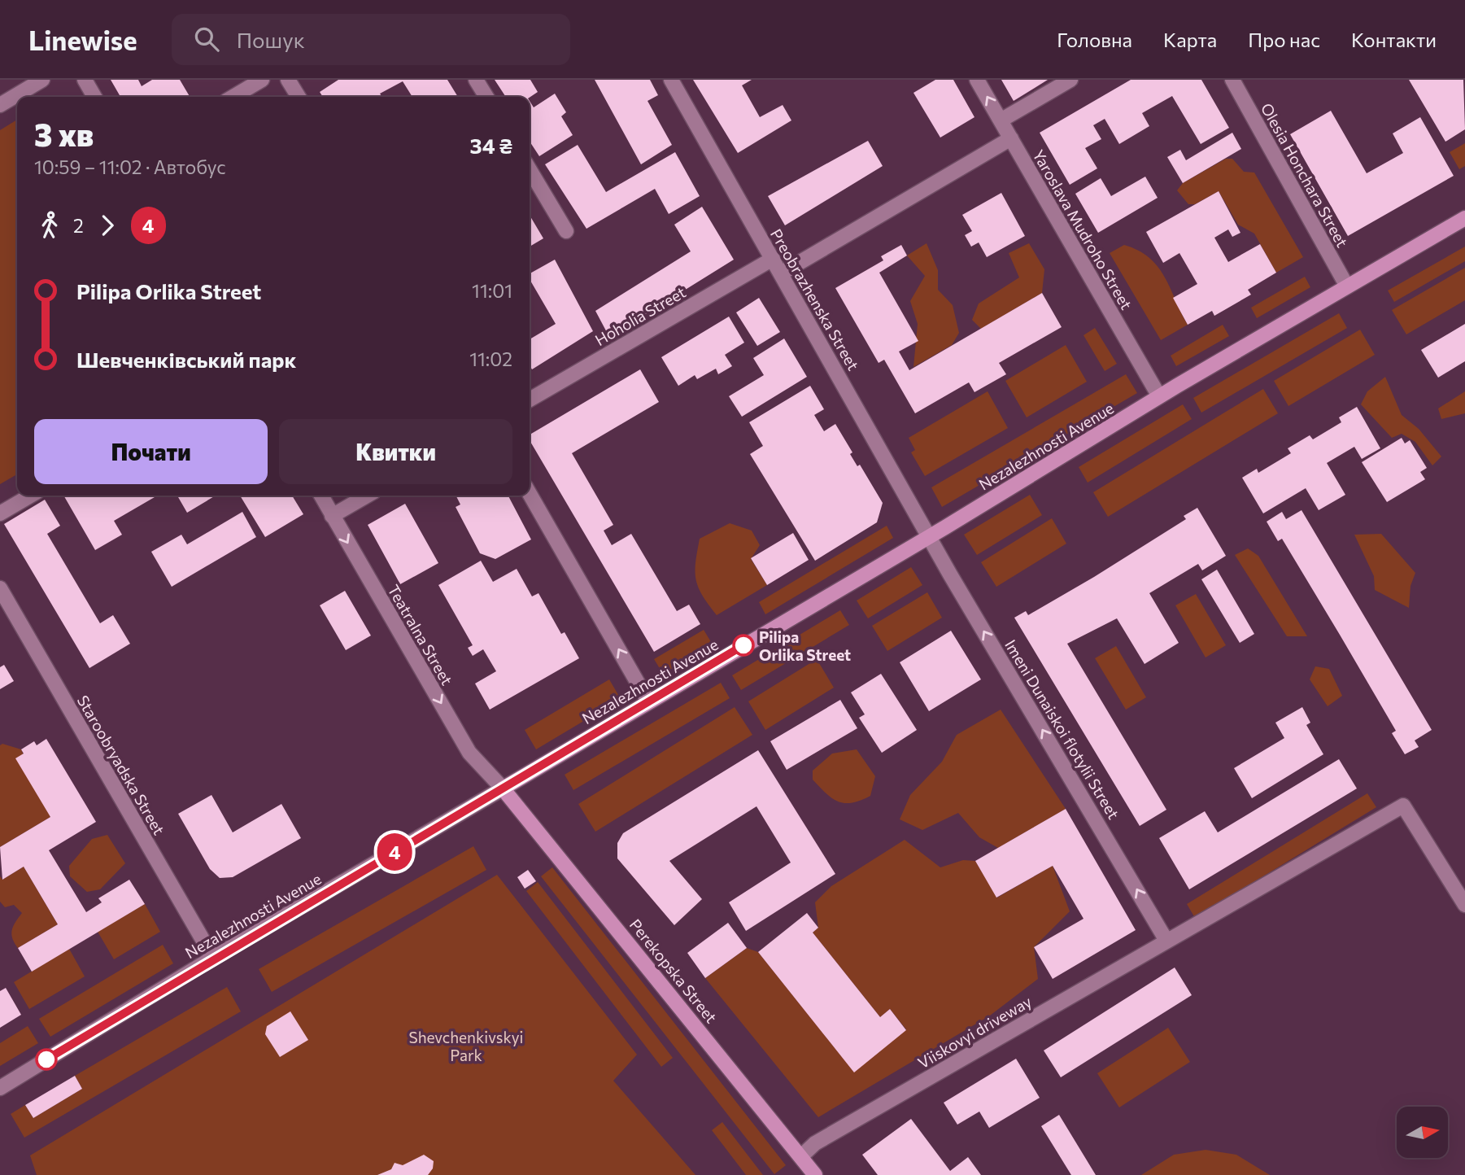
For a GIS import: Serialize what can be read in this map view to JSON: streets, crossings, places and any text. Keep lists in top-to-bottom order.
{
  "streets": {
    "main road": ["Nezalezhnosti Avenue", "Perekopska Street"],
    "street": [
      "Olesia Honchara Street",
      "Yaroslava Mudroho Street",
      "Preobrazhenska Street",
      "Hoholia Street",
      "Teatralna Street",
      "Imeni Dunaiskoi flotylii Street",
      "Staroobryadska Street",
      "Viiskovyi driveway"
    ]
  },
  "crossings": [
    ["Olesia Honchara Street", "Nezalezhnosti Avenue"],
    ["Yaroslava Mudroho Street", "Nezalezhnosti Avenue"],
    ["Preobrazhenska Street", "Hoholia Street"],
    ["Preobrazhenska Street", "Nezalezhnosti Avenue"],
    ["Preobrazhenska Street", "Imeni Dunaiskoi flotylii Street"],
    ["Nezalezhnosti Avenue", "Teatralna Street"],
    ["Nezalezhnosti Avenue", "Imeni Dunaiskoi flotylii Street"],
    ["Nezalezhnosti Avenue", "Staroobryadska Street"],
    ["Nezalezhnosti Avenue", "Perekopska Street"],
    ["Teatralna Street", "Perekopska Street"],
    ["Imeni Dunaiskoi flotylii Street", "Viiskovyi driveway"],
    ["Perekopska Street", "Viiskovyi driveway"]
  ],
  "one_way": ["Teatralna Street", "Imeni Dunaiskoi flotylii Street"],
  "parks": ["Shevchenkivskyi Park"],
  "places": ["Pilipa Orlika Street"],
  "lines": ["bus line 4"],
  "north": "right",
  "page": {
    "header": "Linewise",
    "search": "Пошук",
    "nav": [
      "Головна",
      "Карта",
      "Про нас",
      "Контакти"
    ],
    "on_map": "4",
    "heading": ["3 хв", "10:59 – 11:02 · Автобус", "34 ₴"],
    "legs": ["2", "4"],
    "list": [
      {
        "name": "Pilipa Orlika Street",
        "value": "11:01"
      },
      {
        "name": "Шевченківський парк",
        "value": "11:02"
      }
    ],
    "buttons": ["Почати", "Квитки"]
  }
}
